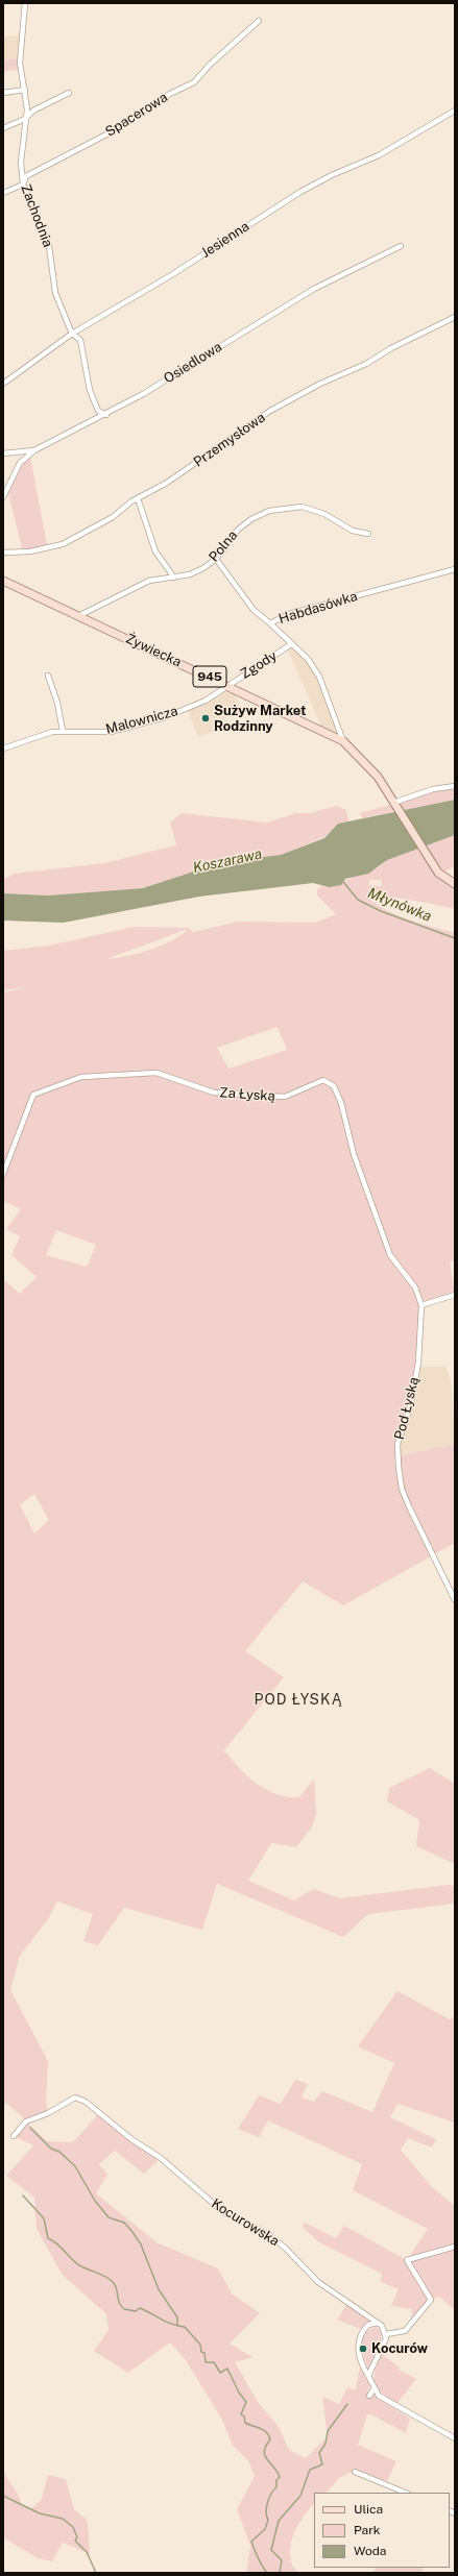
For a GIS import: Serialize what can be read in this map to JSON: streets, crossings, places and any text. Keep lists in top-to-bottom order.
{
  "streets": {
    "main road": ["Żywiecka", "945"],
    "street": [
      "Spacerowa",
      "Zachodnia",
      "Jesienna",
      "Osiedlowa",
      "Przemysłowa",
      "Polna",
      "Habdasówka",
      "Zgody",
      "Malownicza",
      "Za Łyską",
      "Pod Łyską",
      "Kocurowska"
    ]
  },
  "crossings": [
    ["Spacerowa", "Zachodnia"],
    ["Zachodnia", "Jesienna"],
    ["Zachodnia", "Osiedlowa"],
    ["Polna", "Żywiecka"],
    ["Habdasówka", "Żywiecka"],
    ["Habdasówka", "Zgody"],
    ["Żywiecka", "Zgody"],
    ["Żywiecka", "945"],
    ["Żywiecka", "Malownicza"],
    ["Zgody", "Malownicza"],
    ["Za Łyską", "Pod Łyską"]
  ],
  "districts": ["POD ŁYSKĄ"],
  "water": ["Koszarawa", "Młynówka"],
  "places": ["Sużyw Market Rodzinny", "Kocurów"],
  "legend": ["Ulica", "Park", "Woda"]
}
